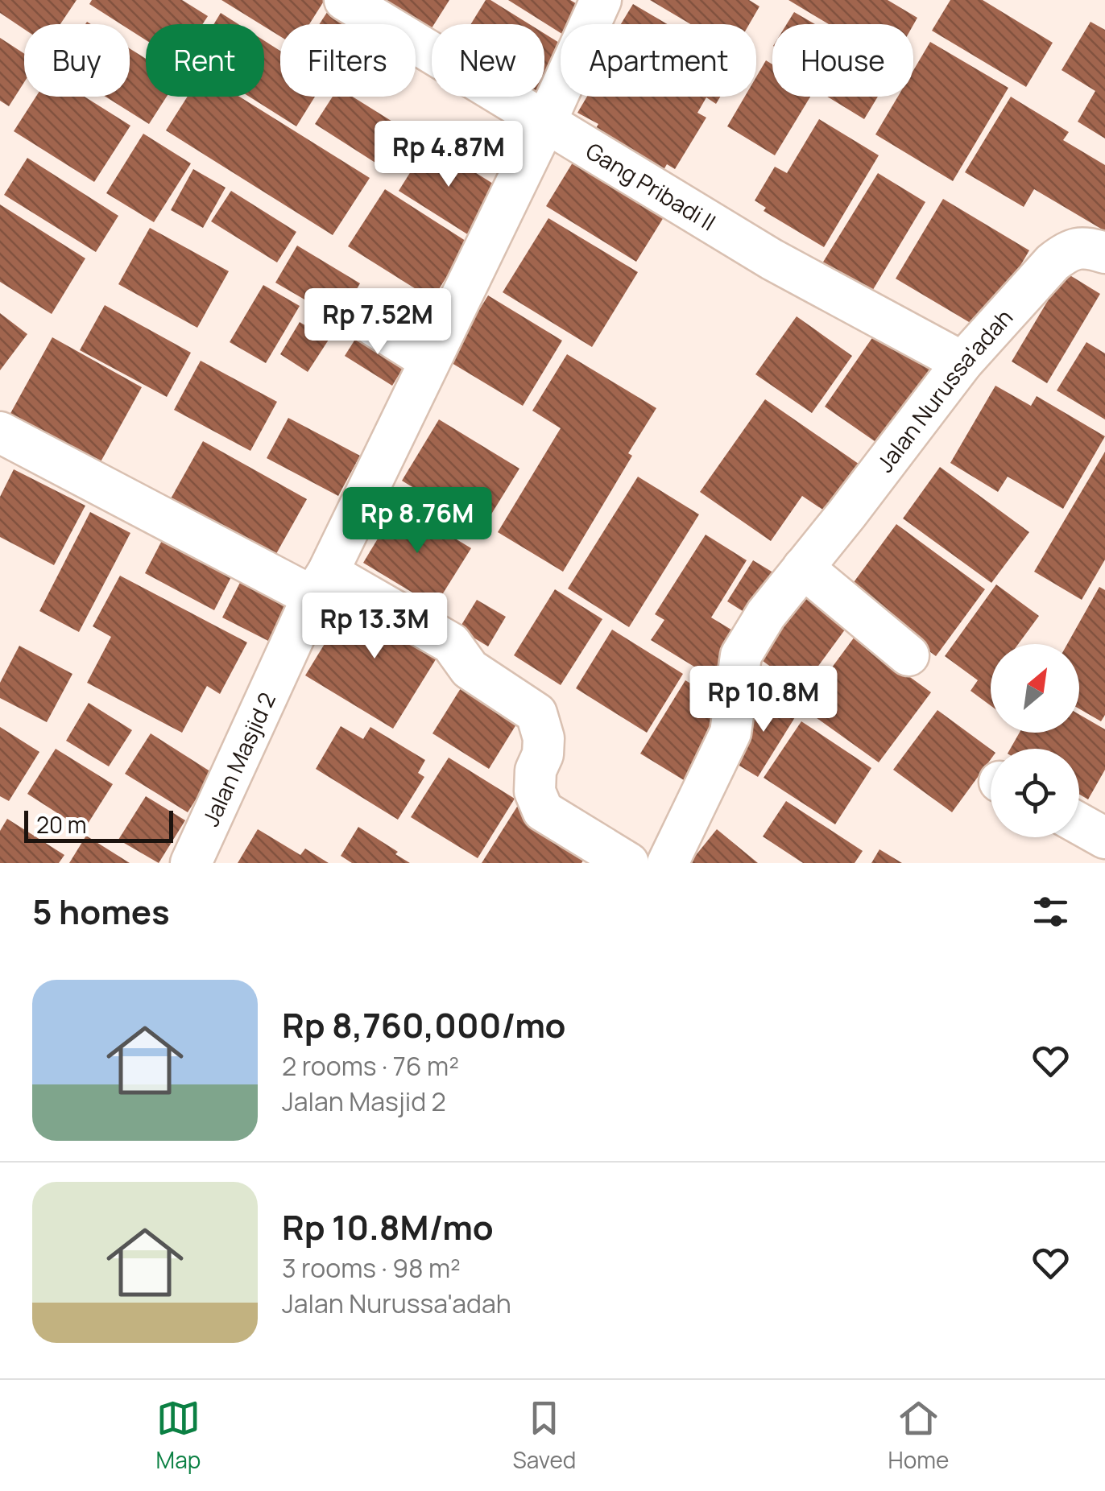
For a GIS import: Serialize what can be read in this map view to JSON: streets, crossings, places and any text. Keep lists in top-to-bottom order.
{
  "streets": {
    "street": ["Gang Pribadi II", "Jalan Nurussa'adah", "Jalan Masjid 2"]
  },
  "crossings": [
    ["Gang Pribadi II", "Jalan Nurussa'adah"],
    ["Gang Pribadi II", "Jalan Masjid 2"]
  ],
  "scale_bar": "20 m",
  "north": "top right",
  "page": {
    "chip": [
      "Buy",
      "Rent",
      "Filters",
      "New",
      "Apartment",
      "House"
    ],
    "price": [
      "Rp 4.87M",
      "Rp 7.52M",
      "Rp 8.76M",
      "Rp 13.3M",
      "Rp 10.8M"
    ],
    "scale": "20 m",
    "heading": "5 homes",
    "list": [
      {
        "name": "Rp 8,760,000/mo",
        "note": "2 rooms · 76 m² · Jalan Masjid 2"
      },
      {
        "name": "Rp 10.8M/mo",
        "note": "3 rooms · 98 m² · Jalan Nurussa'adah"
      }
    ],
    "tabs": ["Map", "Saved", "Home"]
  }
}
